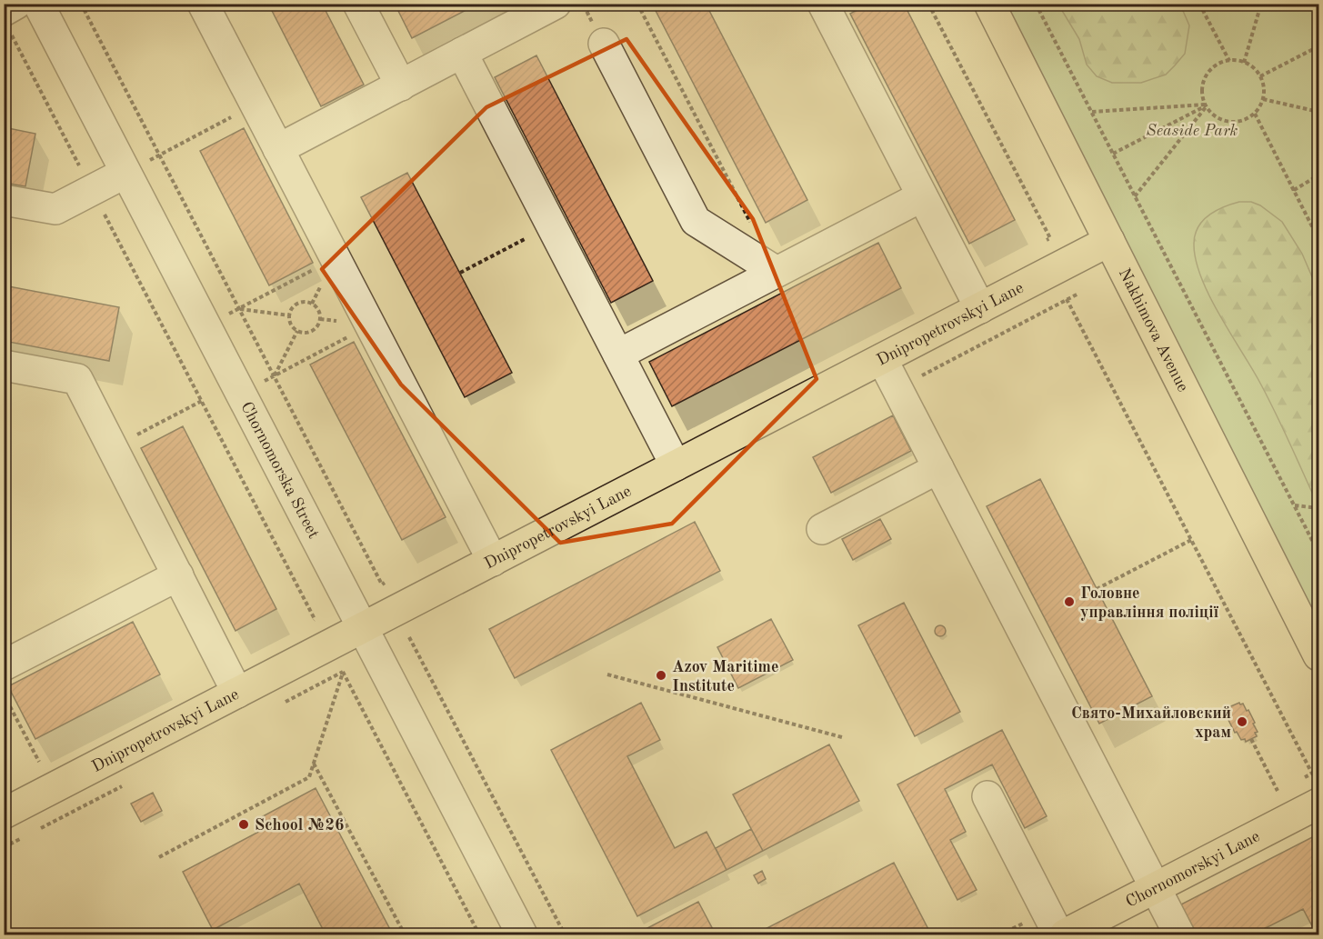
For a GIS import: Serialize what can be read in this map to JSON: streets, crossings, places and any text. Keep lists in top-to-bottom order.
{
  "streets": {
    "main road": ["Dnipropetrovskyi Lane", "Nakhimova Avenue", "Chornomorskyi Lane"],
    "street": ["Chornomorska Street"]
  },
  "crossings": [
    ["Dnipropetrovskyi Lane", "Nakhimova Avenue"],
    ["Dnipropetrovskyi Lane", "Chornomorska Street"]
  ],
  "parks": ["Seaside Park"],
  "places": [
    "Головне управління поліції",
    "Azov Maritime Institute",
    "Свято-Михайловский храм",
    "School №26"
  ]
}
